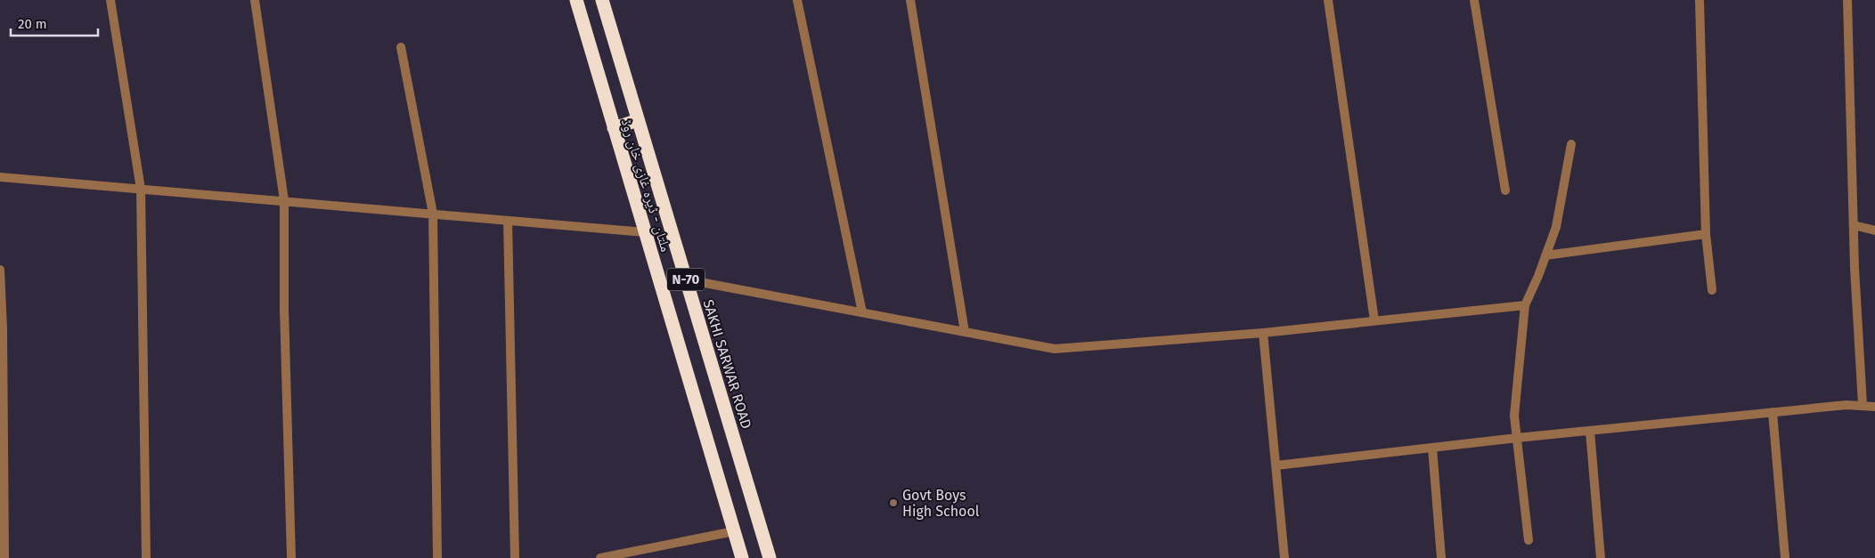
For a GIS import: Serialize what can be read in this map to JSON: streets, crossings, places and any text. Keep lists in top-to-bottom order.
{
  "streets": {
    "highway": ["ملتان - ڈیرہ غازی خان روڈ", "N-70", "SAKHI SARWAR ROAD"]
  },
  "places": ["Govt Boys High School"],
  "scale_bar": "20 m"
}
